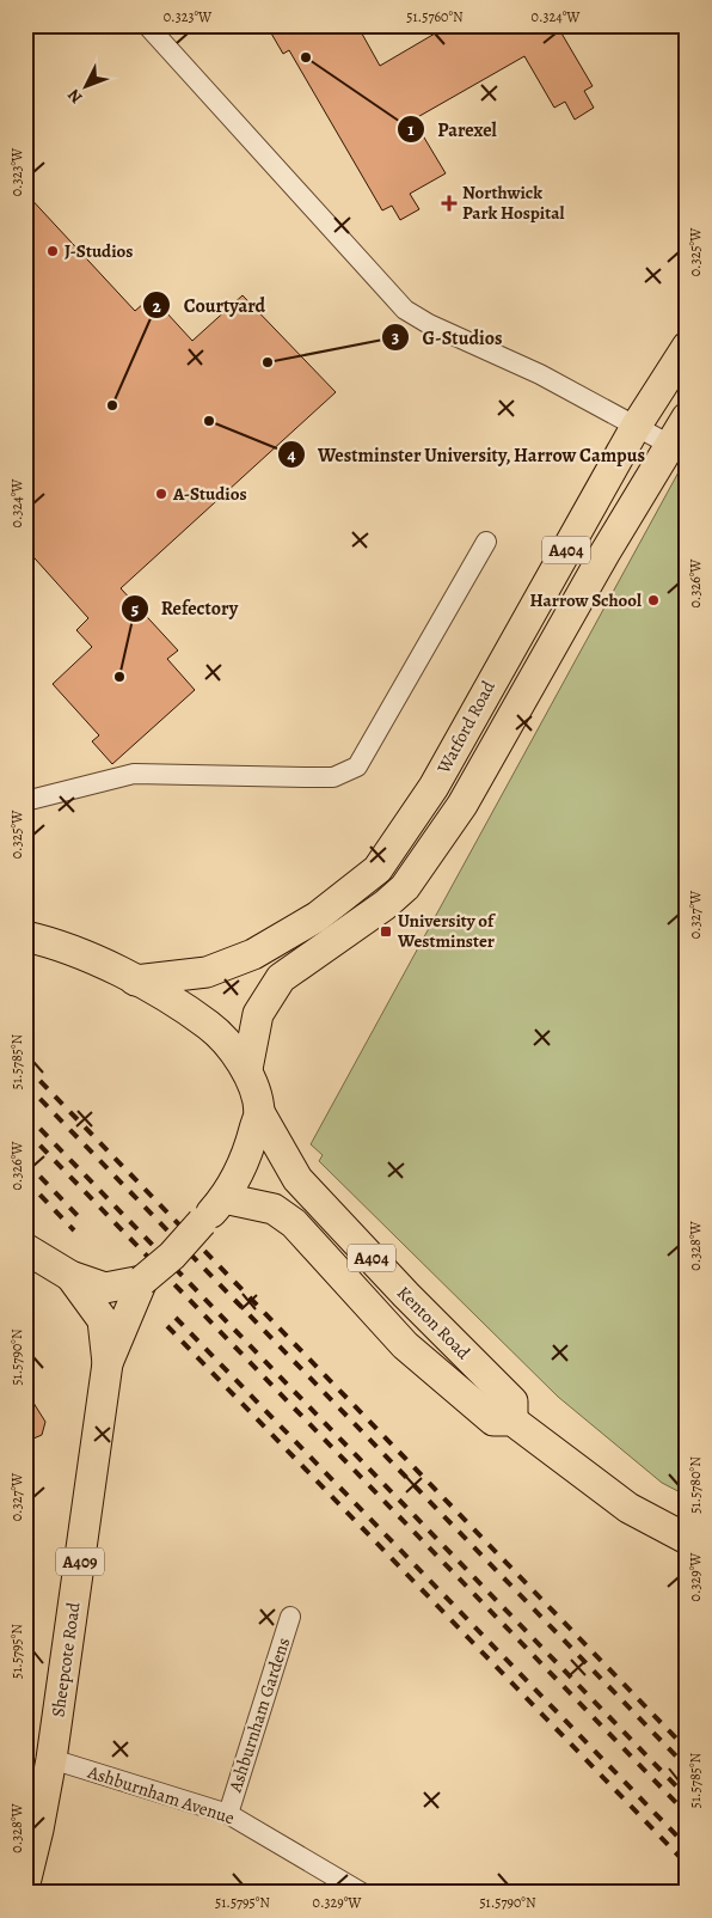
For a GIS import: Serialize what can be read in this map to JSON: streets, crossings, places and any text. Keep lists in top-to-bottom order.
{
  "streets": {
    "main road": [
      "A404",
      "Watford Road",
      "Kenton Road",
      "A409",
      "Sheepcote Road"
    ],
    "street": ["Ashburnham Gardens", "Ashburnham Avenue"]
  },
  "crossings": [
    ["Watford Road", "Kenton Road"],
    ["Sheepcote Road", "Ashburnham Avenue"],
    ["Ashburnham Gardens", "Ashburnham Avenue"]
  ],
  "places": {
    "other": [
      "Parexel",
      "J-Studios",
      "G-Studios",
      "Courtyard",
      "Westminster University, Harrow Campus",
      "A-Studios",
      "Harrow School",
      "Refectory"
    ],
    "health": ["Northwick Park Hospital"],
    "transit": ["University of Westminster"]
  },
  "north": "bottom left",
  "coordinates": [
    "0.323°W",
    "51.5760°N",
    "0.324°W",
    "0.325°W",
    "0.326°W",
    "0.327°W",
    "51.5785°N",
    "0.328°W",
    "51.5790°N",
    "51.5780°N",
    "0.329°W",
    "51.5795°N"
  ]
}
